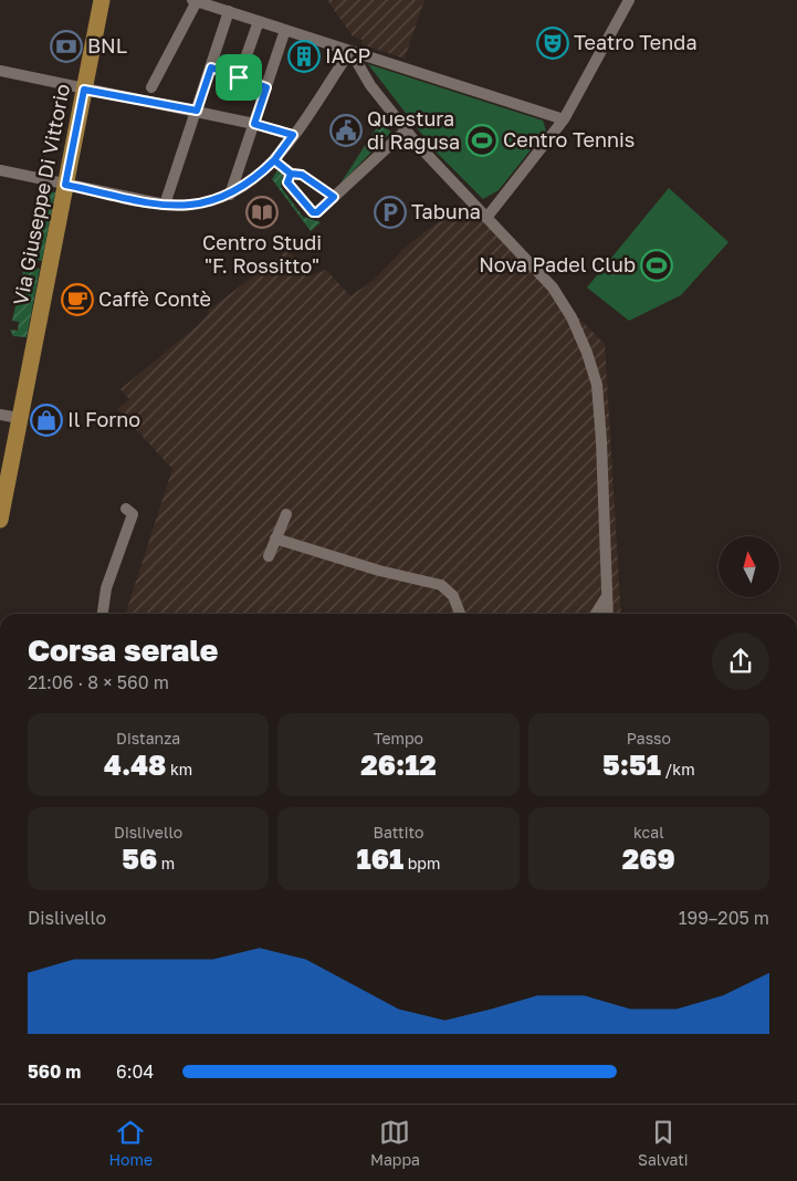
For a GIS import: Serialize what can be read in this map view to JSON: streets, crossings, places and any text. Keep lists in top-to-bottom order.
{
  "streets": {
    "main road": ["Via Giuseppe Di Vittorio"]
  },
  "places": {
    "theatre": ["Teatro Tenda"],
    "bank": ["BNL"],
    "building": ["IACP"],
    "public building": ["Questura di Ragusa"],
    "sports": ["Centro Tennis", "Nova Padel Club"],
    "library": ["Centro Studi \"F. Rossitto\""],
    "parking": ["Tabuna"],
    "cafe": ["Caffè Contè"],
    "shop": ["Il Forno"]
  },
  "north": "top",
  "page": {
    "heading": ["Corsa serale", "21:06 · 8 × 560 m"],
    "stats": [
      ["Distanza", "4.48 km"],
      ["Tempo", "26:12"],
      ["Passo", "5:51 /km"],
      ["Dislivello", "56 m"],
      ["Battito", "161 bpm"],
      ["kcal", "269"]
    ],
    "chart": ["Dislivello", "199–205 m"],
    "list": [
      {
        "name": "560 m",
        "note": "6:04"
      }
    ],
    "tabs": ["Home", "Mappa", "Salvati"]
  }
}
